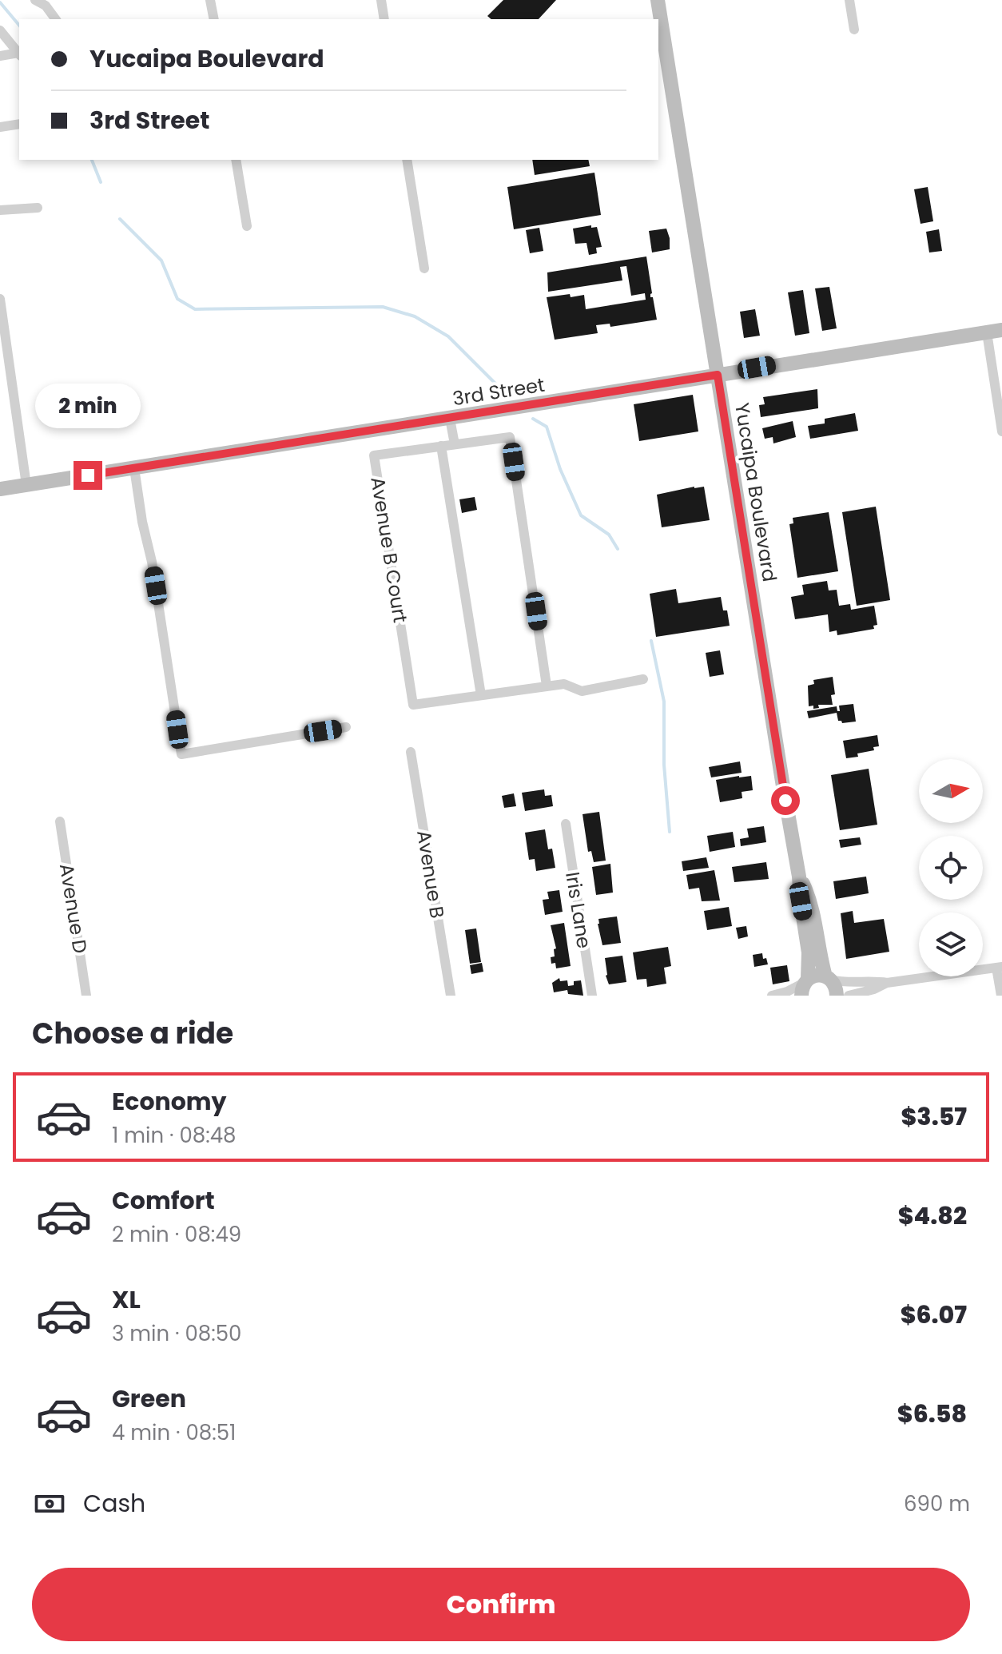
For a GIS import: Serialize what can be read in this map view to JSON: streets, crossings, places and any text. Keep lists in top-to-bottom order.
{
  "streets": {
    "main road": ["3rd Street", "Yucaipa Boulevard"],
    "street": [
      "Avenue B Court",
      "Avenue B",
      "Avenue D",
      "Iris Lane"
    ]
  },
  "crossings": [
    ["3rd Street", "Yucaipa Boulevard"]
  ],
  "north": "right",
  "page": {
    "banner": ["Yucaipa Boulevard", "3rd Street"],
    "bubble": "2 min",
    "heading": "Choose a ride",
    "list": [
      {
        "name": "Economy",
        "note": "1 min · 08:48",
        "value": "$3.57"
      },
      {
        "name": "Comfort",
        "note": "2 min · 08:49",
        "value": "$4.82"
      },
      {
        "name": "XL",
        "note": "3 min · 08:50",
        "value": "$6.07"
      },
      {
        "name": "Green",
        "note": "4 min · 08:51",
        "value": "$6.58"
      }
    ],
    "pay": ["Cash", "690 m"],
    "buttons": "Confirm"
  }
}
